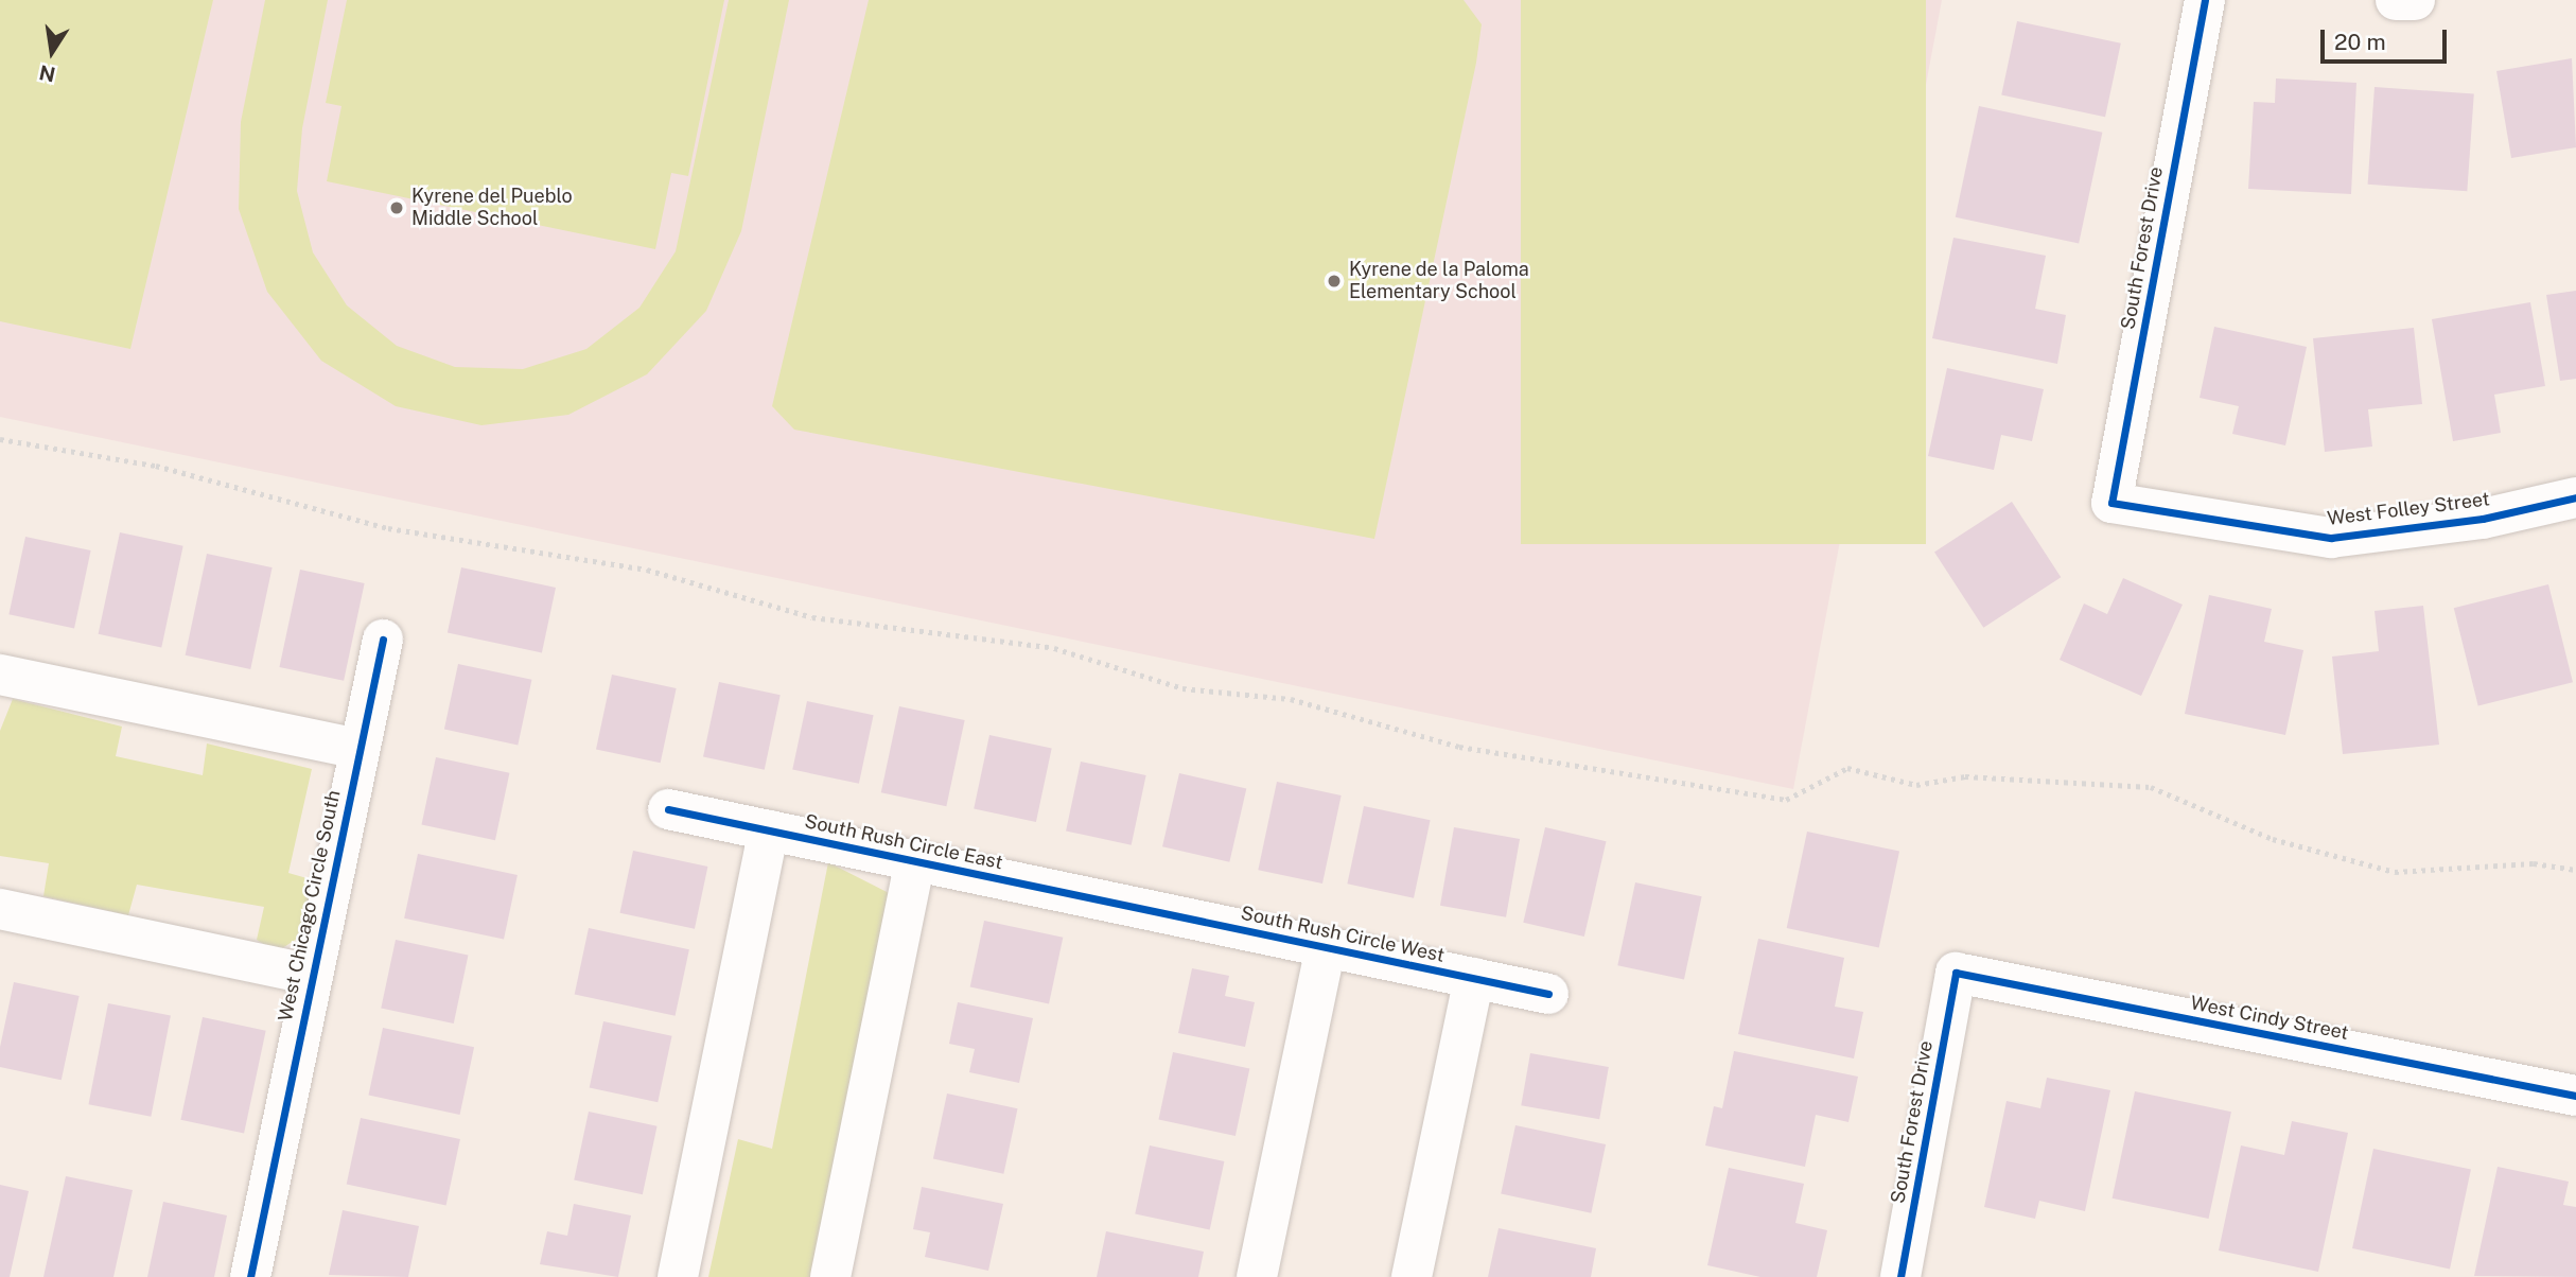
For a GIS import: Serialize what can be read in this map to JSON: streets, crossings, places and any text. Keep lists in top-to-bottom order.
{
  "streets": {
    "street": [
      "South Forest Drive",
      "West Folley Street",
      "South Rush Circle East",
      "West Chicago Circle South",
      "South Rush Circle West",
      "West Cindy Street"
    ]
  },
  "crossings": [
    ["South Forest Drive", "West Folley Street"],
    ["South Forest Drive", "West Cindy Street"],
    ["South Rush Circle East", "South Rush Circle West"]
  ],
  "places": ["Kyrene del Pueblo Middle School", "Kyrene de la Paloma Elementary School"],
  "scale_bar": "20 m",
  "north": "bottom"
}
